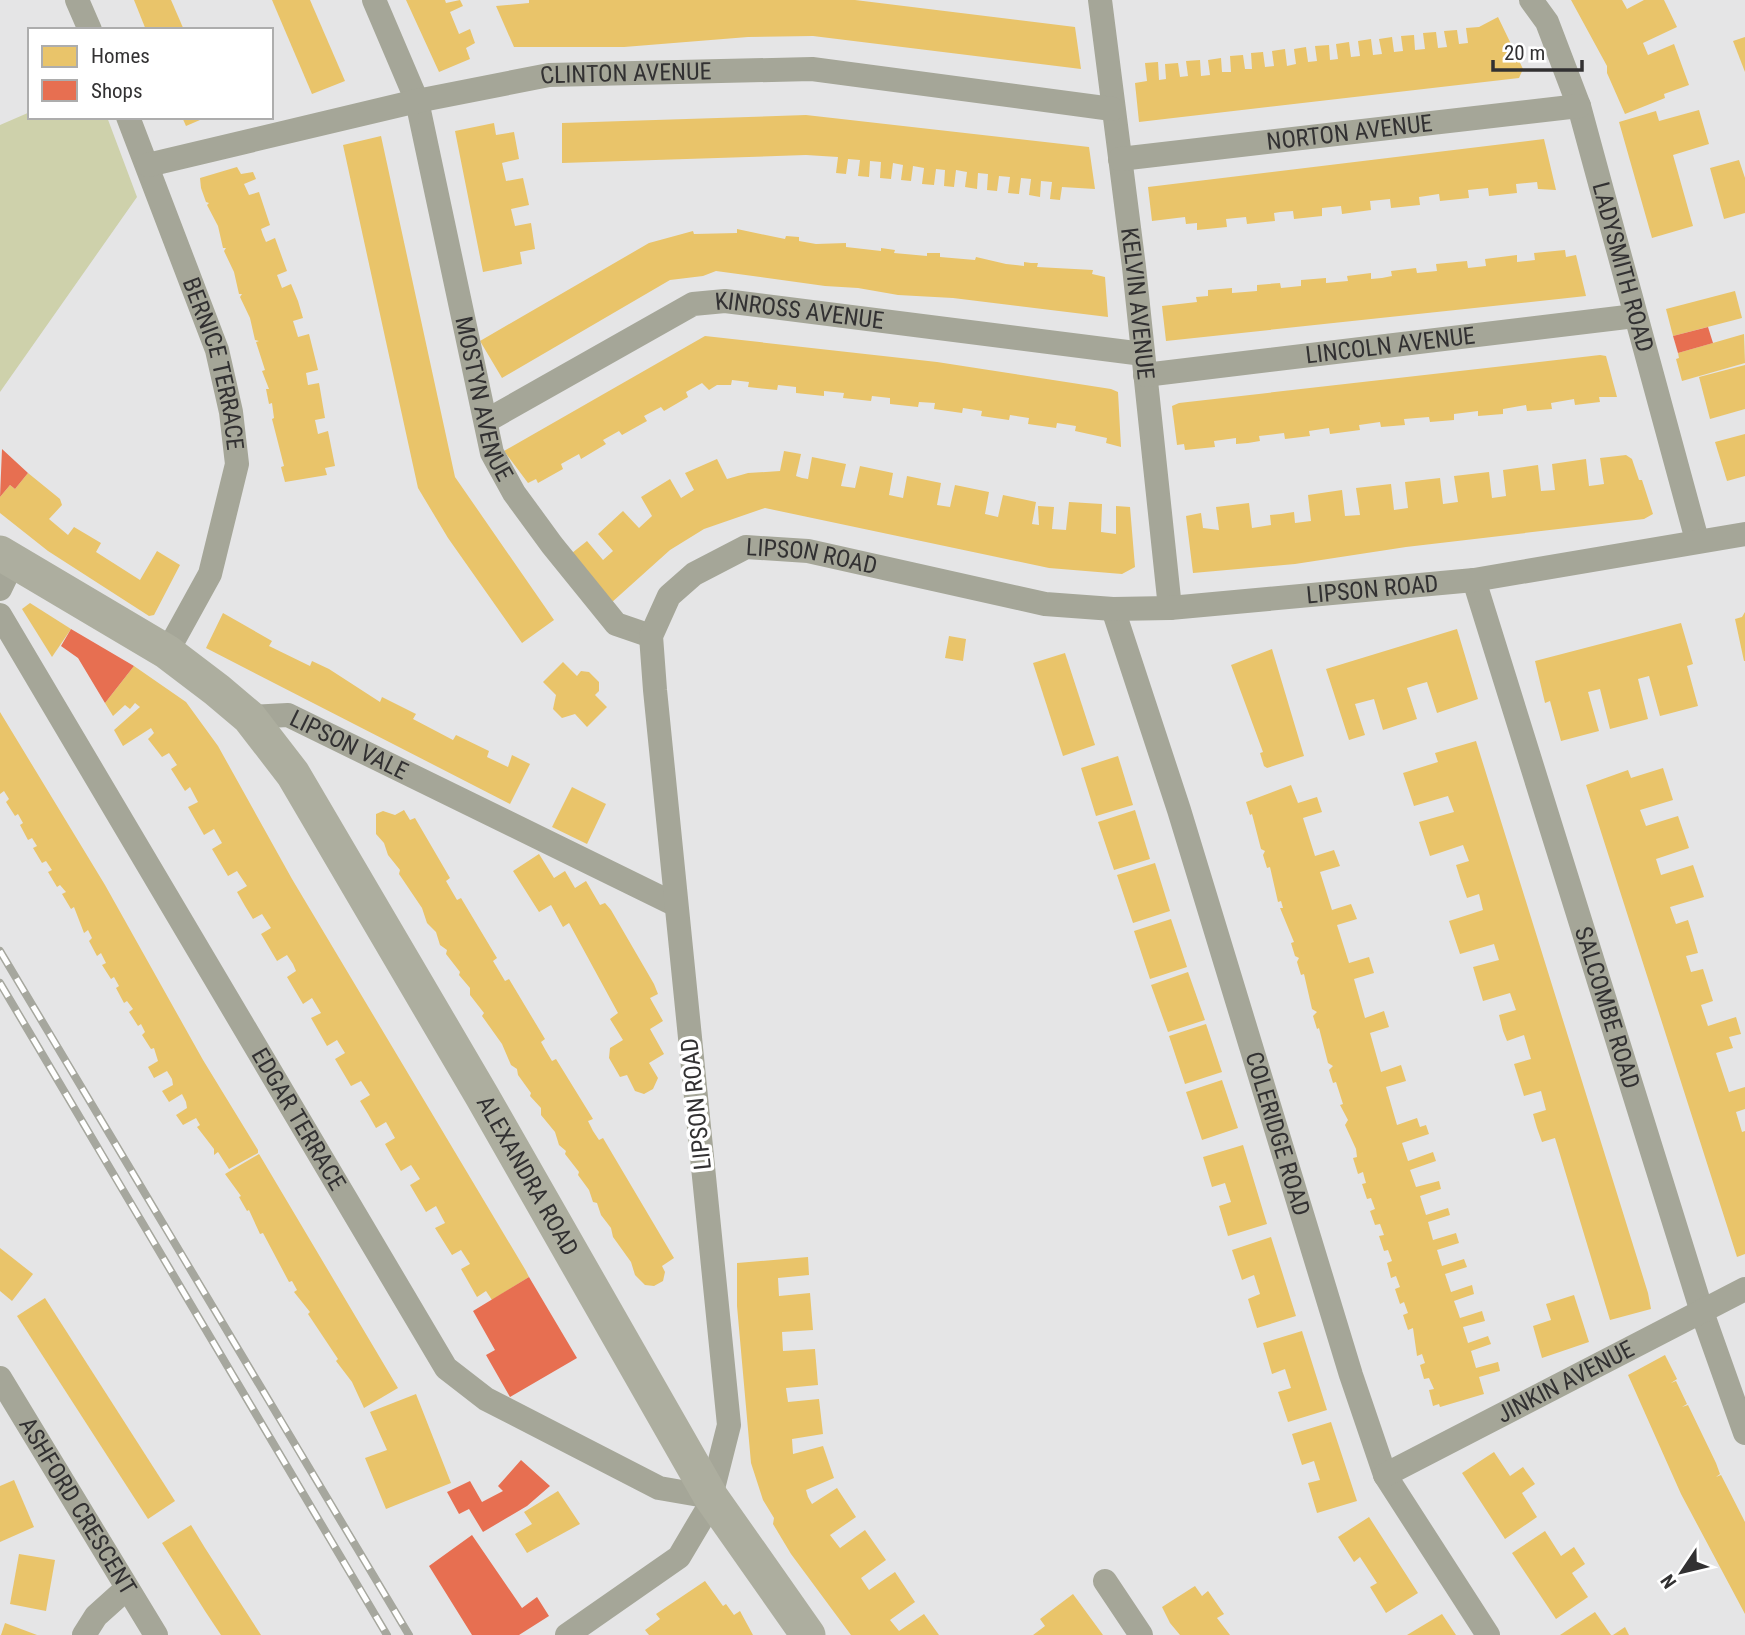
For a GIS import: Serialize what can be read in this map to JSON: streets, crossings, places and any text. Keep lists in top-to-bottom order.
{
  "streets": {
    "main road": ["ALEXANDRA ROAD"],
    "street": [
      "CLINTON AVENUE",
      "NORTON AVENUE",
      "LADYSMITH ROAD",
      "KELVIN AVENUE",
      "KINROSS AVENUE",
      "LINCOLN AVENUE",
      "BERNICE TERRACE",
      "MOSTYN AVENUE",
      "LIPSON ROAD",
      "LIPSON VALE",
      "SALCOMBE ROAD",
      "EDGAR TERRACE",
      "COLERIDGE ROAD",
      "JINKIN AVENUE",
      "ASHFORD CRESCENT"
    ]
  },
  "crossings": [
    ["CLINTON AVENUE", "KELVIN AVENUE"],
    ["CLINTON AVENUE", "BERNICE TERRACE"],
    ["CLINTON AVENUE", "MOSTYN AVENUE"],
    ["NORTON AVENUE", "LADYSMITH ROAD"],
    ["NORTON AVENUE", "KELVIN AVENUE"],
    ["LADYSMITH ROAD", "LINCOLN AVENUE"],
    ["LADYSMITH ROAD", "LIPSON ROAD"],
    ["KELVIN AVENUE", "KINROSS AVENUE"],
    ["KELVIN AVENUE", "LINCOLN AVENUE"],
    ["KELVIN AVENUE", "LIPSON ROAD"],
    ["KINROSS AVENUE", "LINCOLN AVENUE"],
    ["KINROSS AVENUE", "MOSTYN AVENUE"],
    ["MOSTYN AVENUE", "LIPSON ROAD"],
    ["LIPSON ROAD", "LIPSON VALE"],
    ["LIPSON ROAD", "SALCOMBE ROAD"],
    ["LIPSON ROAD", "EDGAR TERRACE"],
    ["LIPSON ROAD", "COLERIDGE ROAD"],
    ["LIPSON ROAD", "ALEXANDRA ROAD"],
    ["LIPSON VALE", "ALEXANDRA ROAD"],
    ["SALCOMBE ROAD", "JINKIN AVENUE"],
    ["EDGAR TERRACE", "ALEXANDRA ROAD"],
    ["COLERIDGE ROAD", "JINKIN AVENUE"]
  ],
  "legend": ["Homes", "Shops"],
  "scale_bar": "20 m",
  "north": "bottom left"
}
